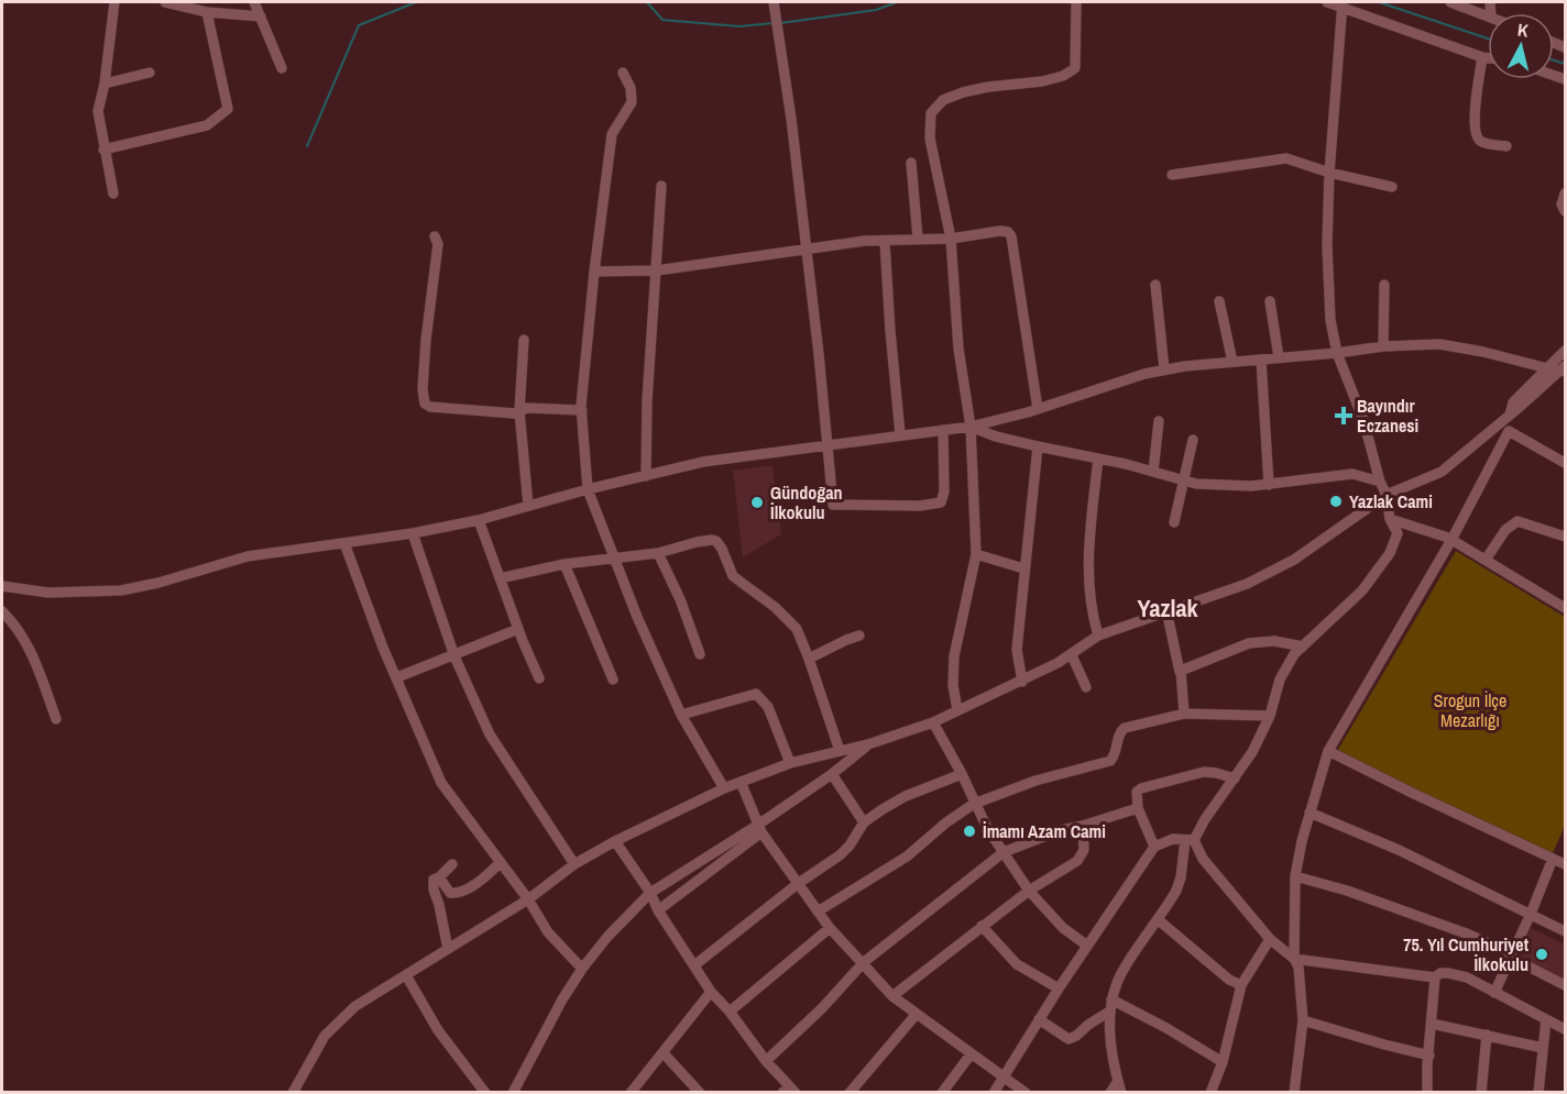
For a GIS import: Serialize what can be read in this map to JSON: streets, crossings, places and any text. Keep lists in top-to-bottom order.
{
  "districts": ["Yazlak"],
  "parks": ["Srogun İlçe Mezarlığı"],
  "places": {
    "health": ["Bayındır Eczanesi"],
    "other": [
      "Yazlak Cami",
      "Gündoğan İlkokulu",
      "İmamı Azam Cami",
      "75. Yıl Cumhuriyet İlkokulu"
    ]
  },
  "north": "top"
}
